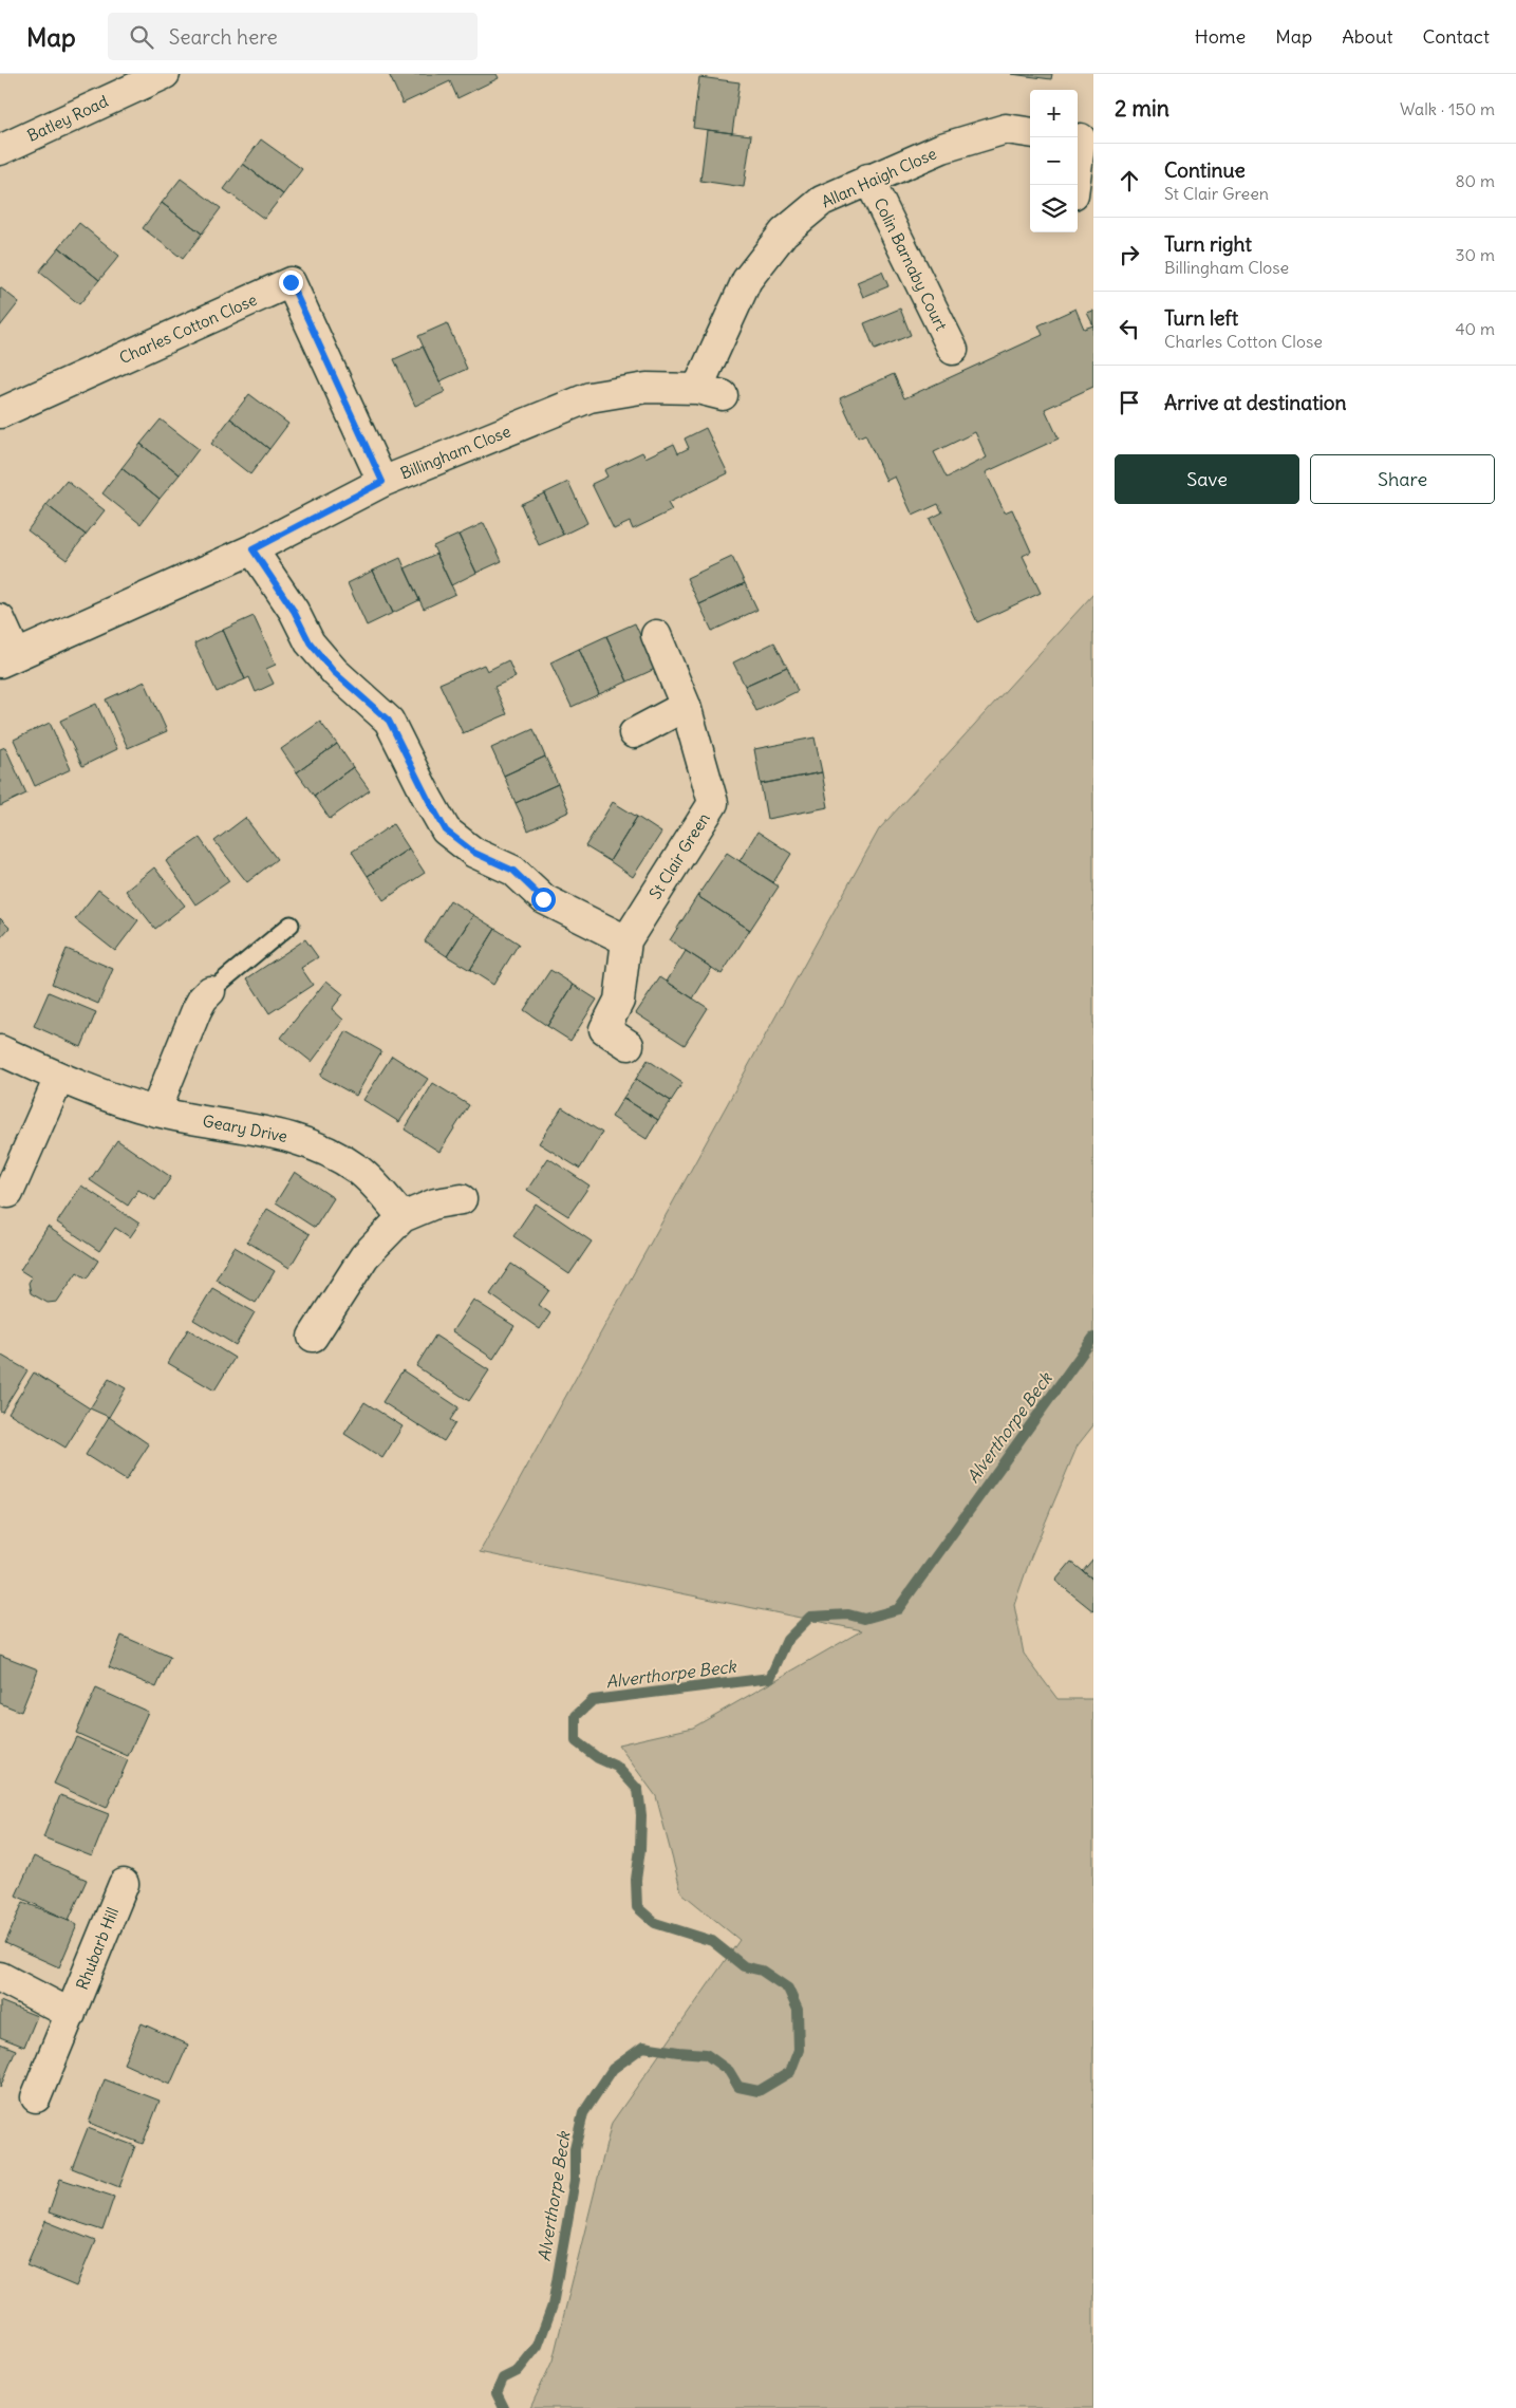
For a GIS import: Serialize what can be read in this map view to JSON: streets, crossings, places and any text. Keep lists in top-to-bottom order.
{
  "streets": {
    "street": [
      "Batley Road",
      "Allan Haigh Close",
      "Colin Barnaby Court",
      "Charles Cotton Close",
      "Billingham Close",
      "St Clair Green",
      "Geary Drive",
      "Rhubarb Hill"
    ]
  },
  "crossings": [
    ["Allan Haigh Close", "Colin Barnaby Court"],
    ["Allan Haigh Close", "Billingham Close"],
    ["Charles Cotton Close", "Billingham Close"]
  ],
  "water": ["Alverthorpe Beck"],
  "page": {
    "header": "Map",
    "search": "Search here",
    "nav": [
      "Home",
      "Map",
      "About",
      "Contact"
    ],
    "heading": ["2 min", "Walk · 150 m"],
    "map_buttons": ["+", "−"],
    "list": [
      ["Continue", "St Clair Green", "80 m"],
      ["Turn right", "Billingham Close", "30 m"],
      ["Turn left", "Charles Cotton Close", "40 m"],
      "Arrive at destination"
    ],
    "buttons": ["Save", "Share"]
  }
}
